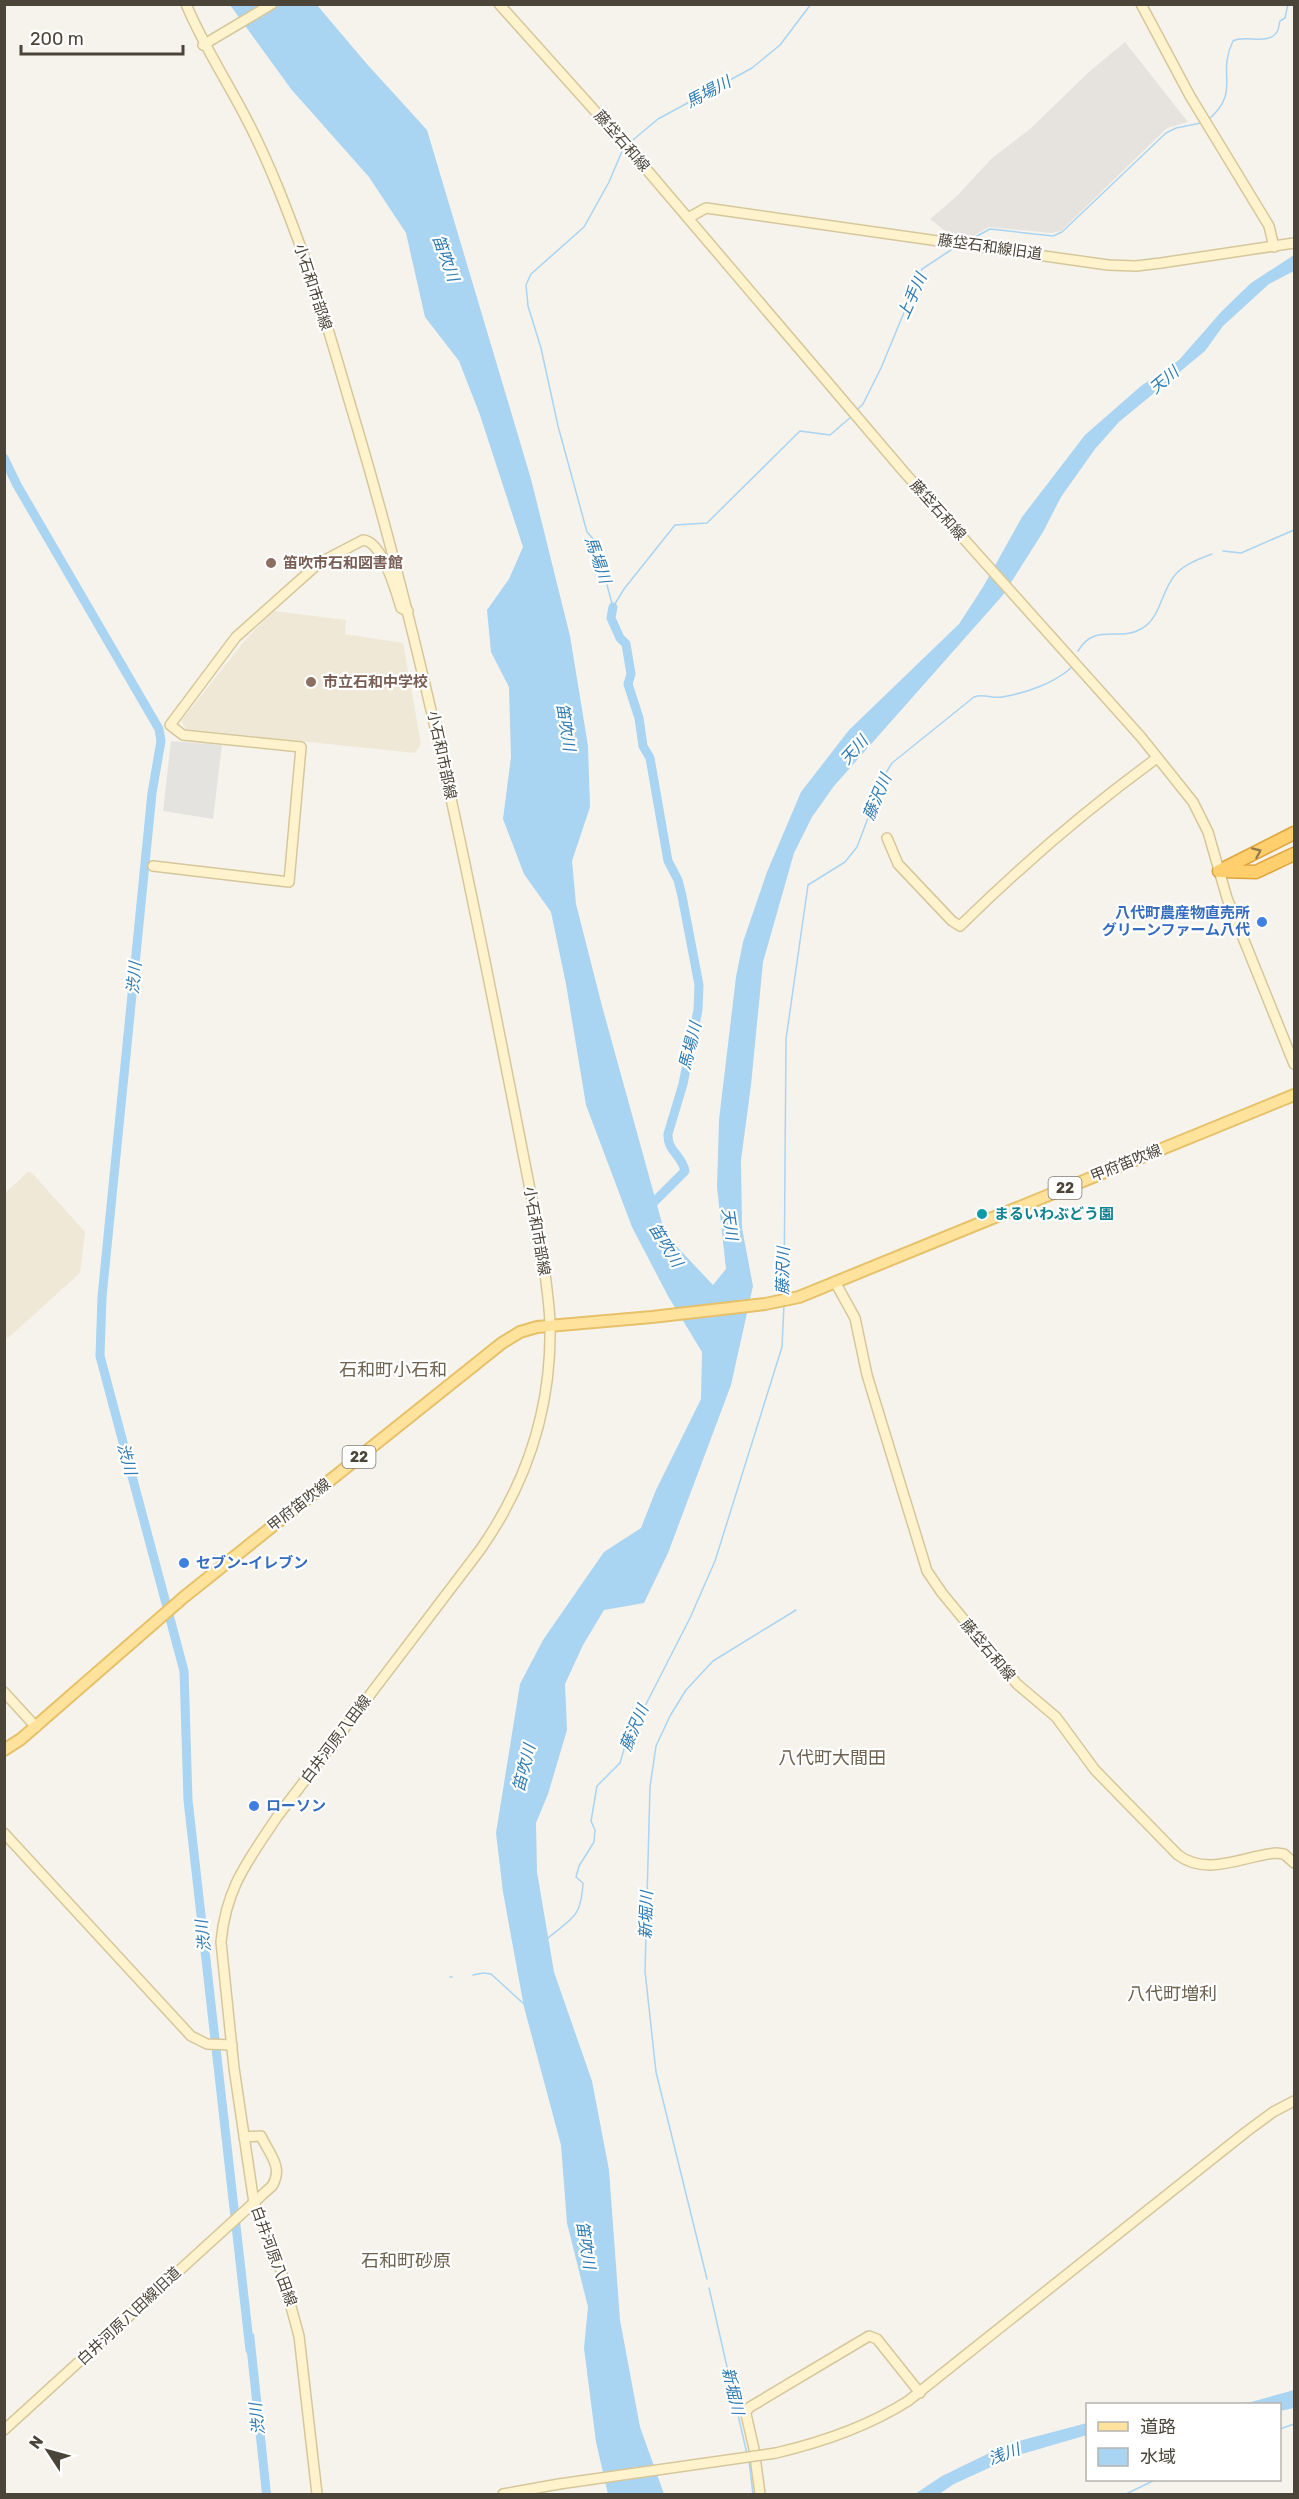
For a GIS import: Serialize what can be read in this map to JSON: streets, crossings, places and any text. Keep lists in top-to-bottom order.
{
  "streets": {
    "main road": [
      "藤垈石和線",
      "藤垈石和線旧道",
      "小石和市部線",
      "甲府笛吹線",
      "22",
      "白井河原八田線",
      "白井河原八田線旧道"
    ]
  },
  "crossings": [
    ["藤垈石和線", "藤垈石和線旧道"],
    ["藤垈石和線", "甲府笛吹線"],
    ["小石和市部線", "甲府笛吹線"],
    ["小石和市部線", "白井河原八田線"],
    ["甲府笛吹線", "白井河原八田線"],
    ["白井河原八田線", "白井河原八田線旧道"]
  ],
  "districts": [
    "石和町小石和",
    "八代町大間田",
    "八代町増利",
    "石和町砂原"
  ],
  "water": [
    "馬場川",
    "笛吹川",
    "上手川",
    "天川",
    "藤沢川",
    "渋川",
    "新堀川",
    "浅川"
  ],
  "places": [
    "笛吹市石和図書館",
    "市立石和中学校",
    "八代町農産物直売所 グリーンファーム八代",
    "まるいわぶどう園",
    "セブン-イレブン",
    "ローソン"
  ],
  "legend": ["道路", "水域"],
  "scale_bar": "200 m",
  "north": "top left"
}
